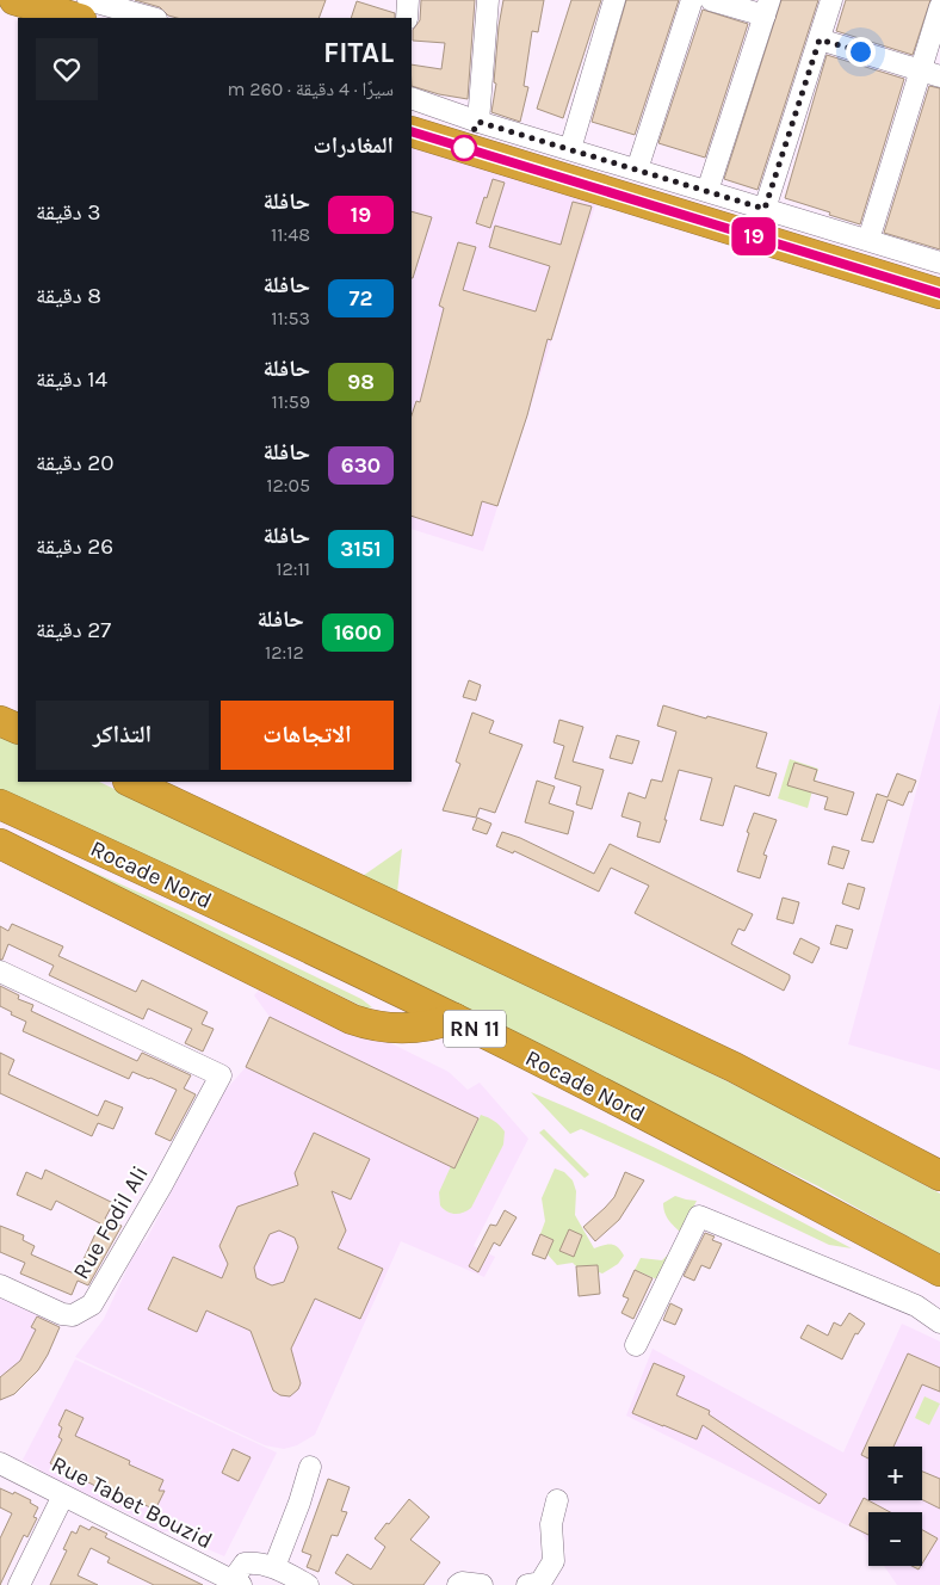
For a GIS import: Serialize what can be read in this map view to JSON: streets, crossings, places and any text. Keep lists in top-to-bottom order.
{
  "streets": {
    "highway": ["Rocade Nord", "RN 11"],
    "street": ["Rue Fodil Ali", "Rue Tabet Bouzid"]
  },
  "lines": ["bus line 19"],
  "page": {
    "on_map": "19",
    "heading": [
      ["FITAL", "سيرًا · 4 دقيقة · 260 m"],
      "المغادرات"
    ],
    "list": [
      {
        "mark": "19",
        "name": "حافلة",
        "note": "11:48",
        "value": "3 دقيقة"
      },
      {
        "mark": "72",
        "name": "حافلة",
        "note": "11:53",
        "value": "8 دقيقة"
      },
      {
        "mark": "98",
        "name": "حافلة",
        "note": "11:59",
        "value": "14 دقيقة"
      },
      {
        "mark": "630",
        "name": "حافلة",
        "note": "12:05",
        "value": "20 دقيقة"
      },
      {
        "mark": "3151",
        "name": "حافلة",
        "note": "12:11",
        "value": "26 دقيقة"
      },
      {
        "mark": "1600",
        "name": "حافلة",
        "note": "12:12",
        "value": "27 دقيقة"
      }
    ],
    "buttons": ["الاتجاهات", "التذاكر"],
    "map_buttons": ["+", "−"]
  }
}
